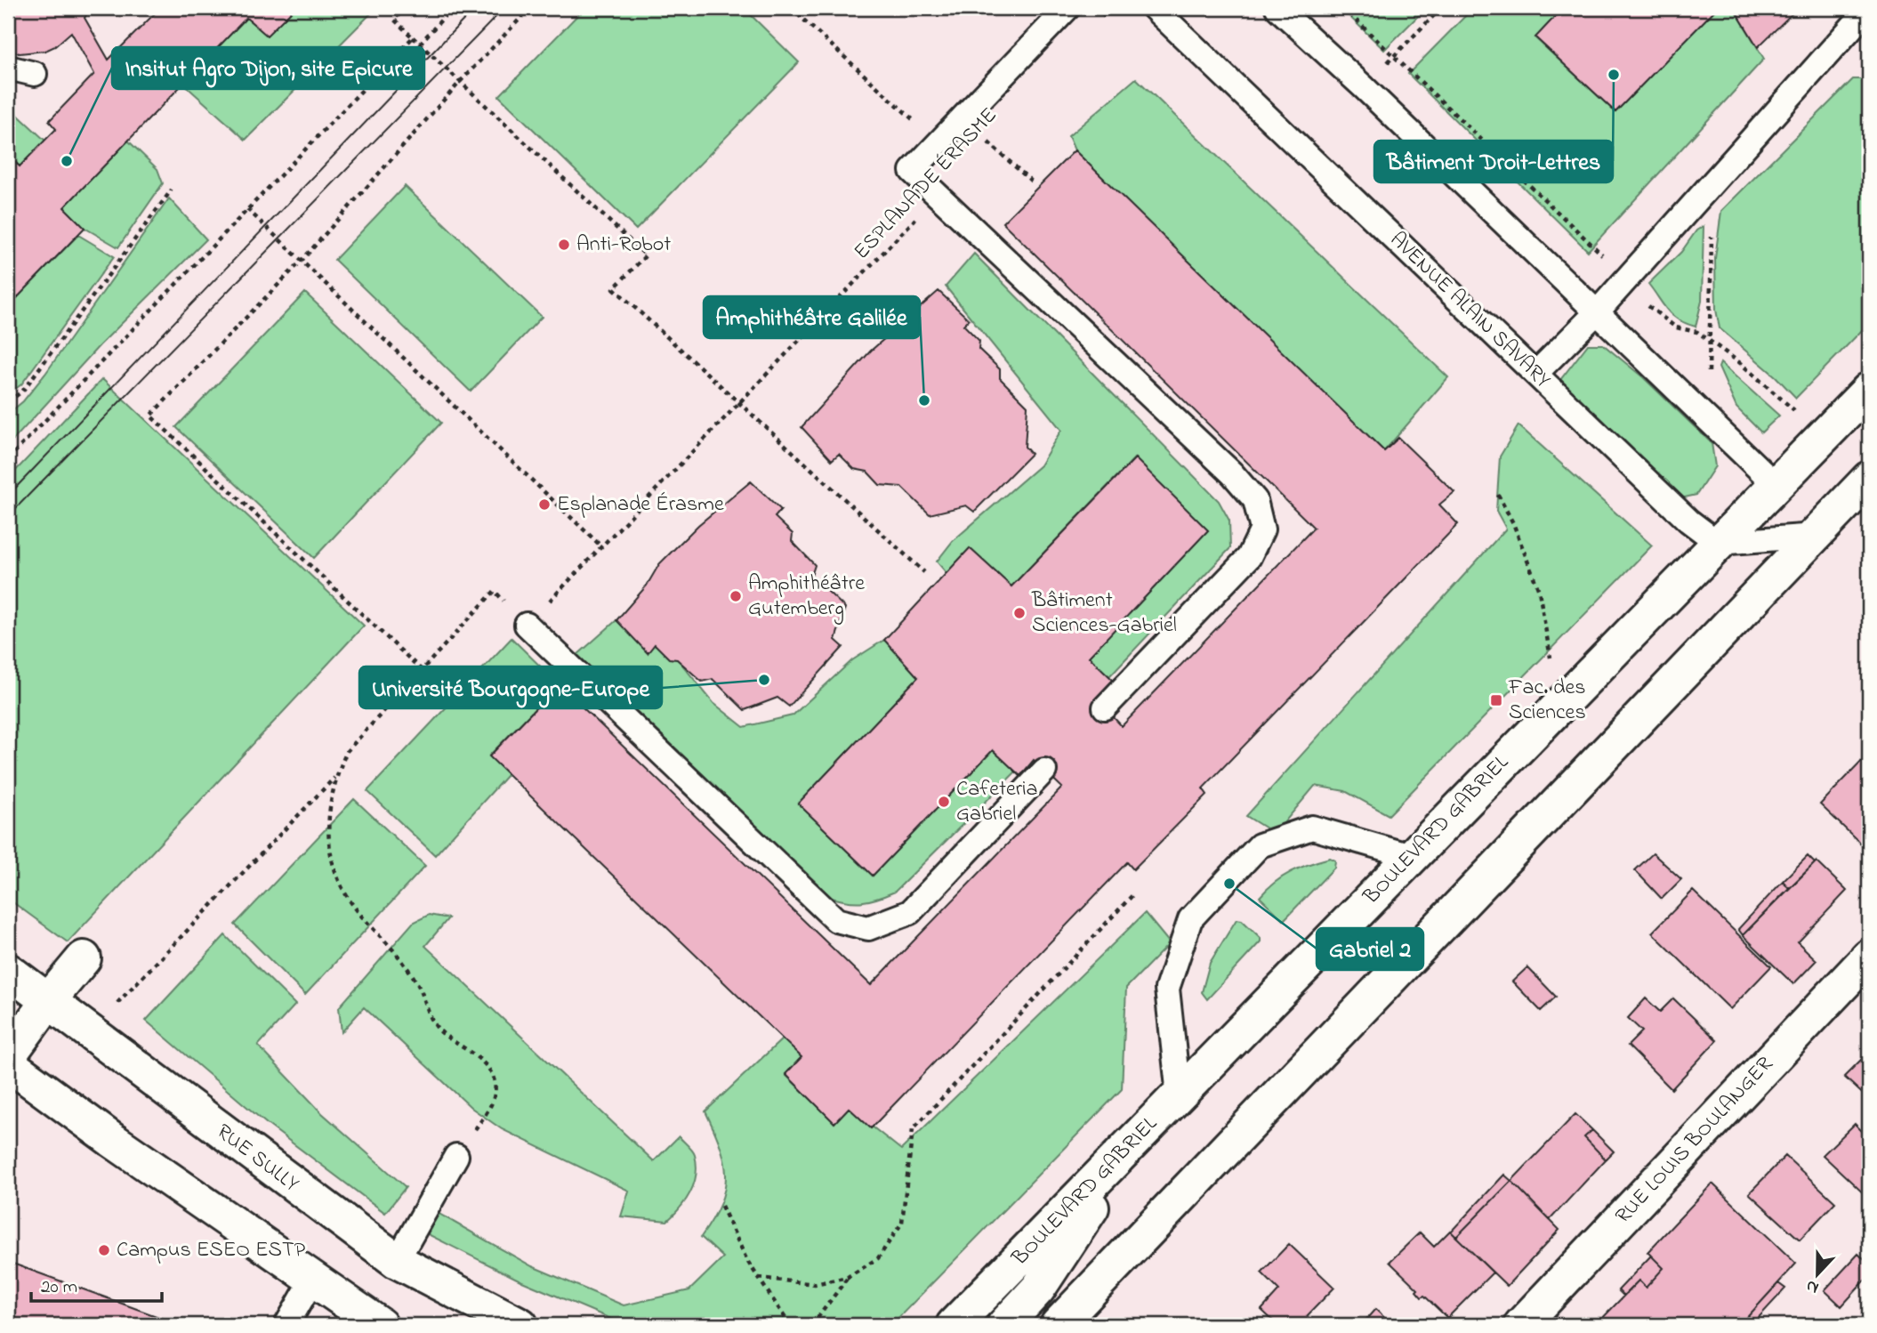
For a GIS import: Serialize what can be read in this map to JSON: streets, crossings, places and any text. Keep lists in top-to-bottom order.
{
  "streets": {
    "main road": ["BOULEVARD GABRIEL", "RUE LOUIS BOULANGER", "RUE SULLY"],
    "lane": ["AVENUE ALAIN SAVARY"],
    "path": ["ESPLANADE ÉRASME"]
  },
  "crossings": [
    ["AVENUE ALAIN SAVARY", "BOULEVARD GABRIEL"]
  ],
  "places": {
    "other": [
      "Bâtiment Droit-Lettres",
      "Insitut Agro Dijon, site Epicure",
      "Anti-Robot",
      "Amphithéâtre Galilée",
      "Esplanade Érasme",
      "Amphithéâtre Gutemberg",
      "Bâtiment Sciences-Gabriel",
      "Université Bourgogne-Europe",
      "Cafeteria Gabriel",
      "Gabriel 2",
      "Campus ESEO ESTP"
    ],
    "transit": ["Fac. des Sciences"]
  },
  "scale_bar": "20 m",
  "north": "bottom"
}
